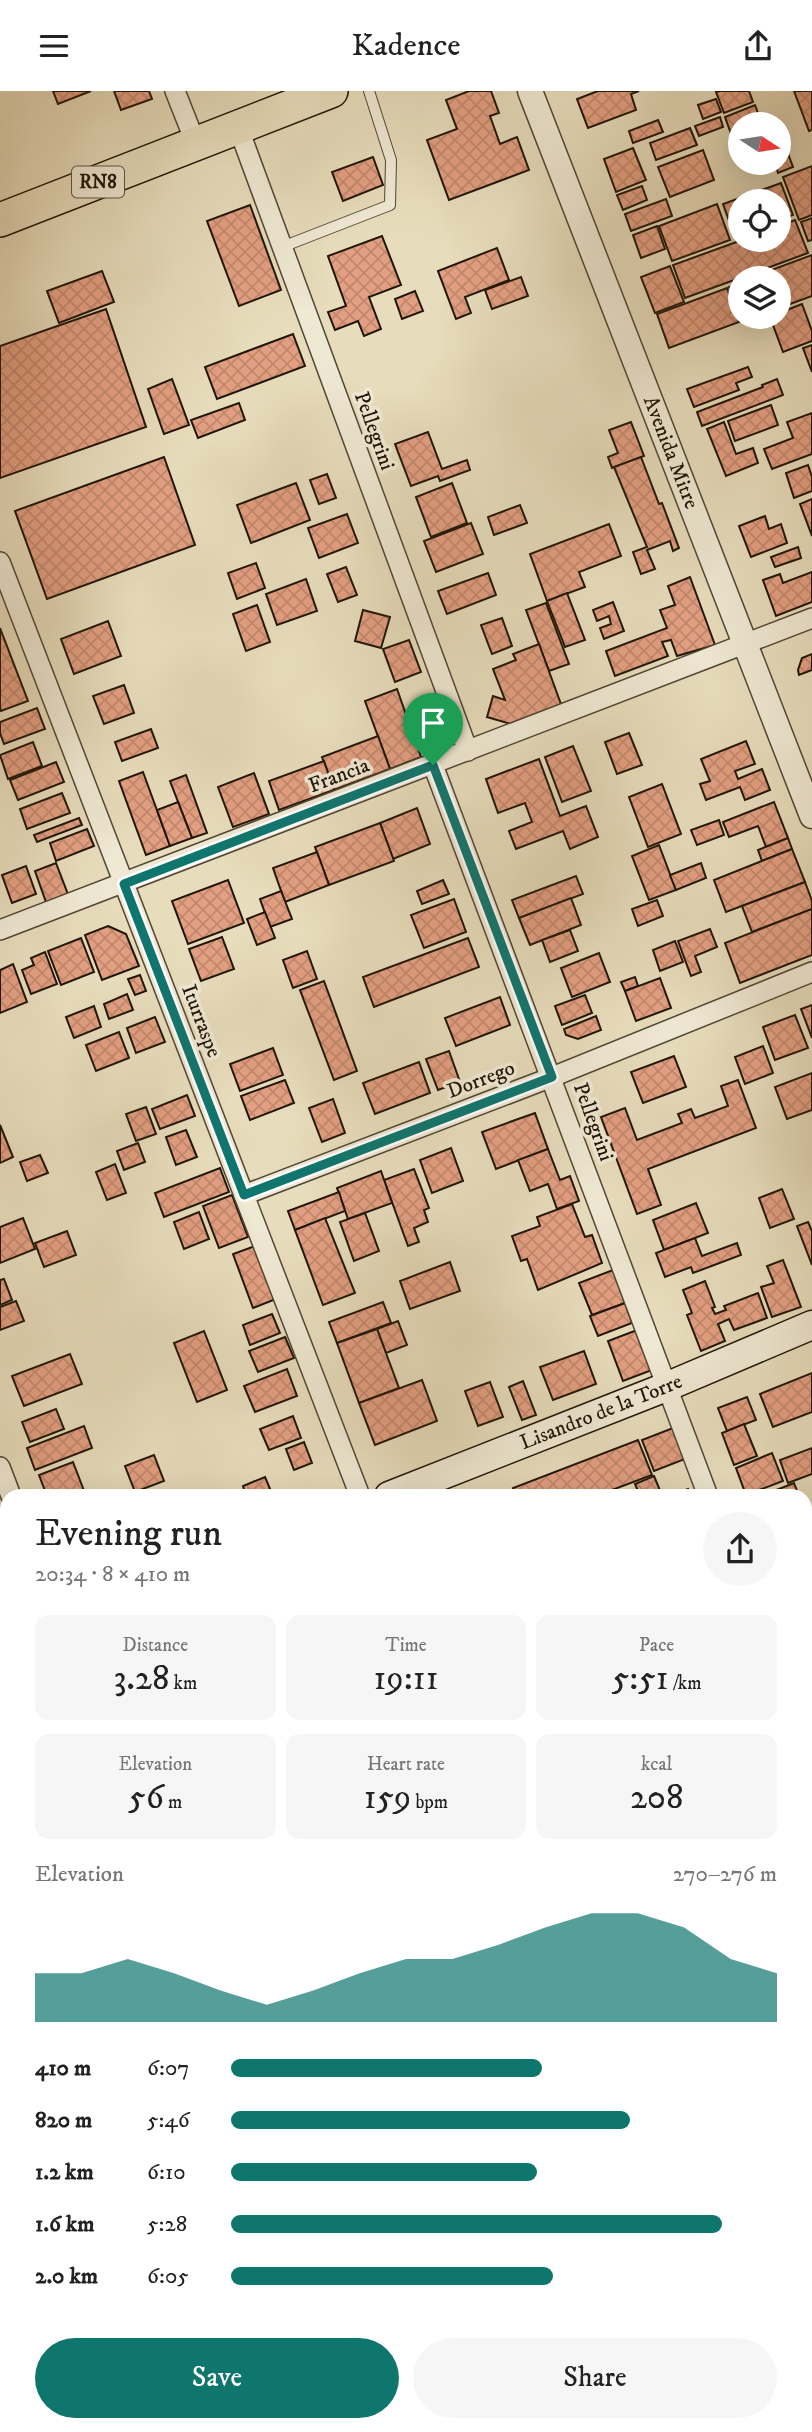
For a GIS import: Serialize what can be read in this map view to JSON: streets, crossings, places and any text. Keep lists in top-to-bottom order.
{
  "streets": {
    "highway": ["RN8"],
    "main road": ["Lisandro de la Torre"],
    "street": [
      "Pellegrini",
      "Avenida Mitre",
      "Francia",
      "Iturraspe",
      "Dorrego"
    ]
  },
  "crossings": [
    ["RN8", "Pellegrini"],
    ["Pellegrini", "Francia"],
    ["Pellegrini", "Dorrego"],
    ["Pellegrini", "Lisandro de la Torre"],
    ["Avenida Mitre", "Francia"],
    ["Francia", "Iturraspe"],
    ["Iturraspe", "Dorrego"]
  ],
  "north": "right",
  "page": {
    "header": "Kadence",
    "heading": ["Evening run", "20:34 · 8 × 410 m"],
    "stats": [
      ["Distance", "3.28 km"],
      ["Time", "19:11"],
      ["Pace", "5:51 /km"],
      ["Elevation", "56 m"],
      ["Heart rate", "159 bpm"],
      ["kcal", "208"]
    ],
    "chart": ["Elevation", "270–276 m"],
    "list": [
      {
        "name": "410 m",
        "note": "6:07"
      },
      {
        "name": "820 m",
        "note": "5:46"
      },
      {
        "name": "1.2 km",
        "note": "6:10"
      },
      {
        "name": "1.6 km",
        "note": "5:28"
      },
      {
        "name": "2.0 km",
        "note": "6:05"
      }
    ],
    "buttons": ["Save", "Share"]
  }
}
